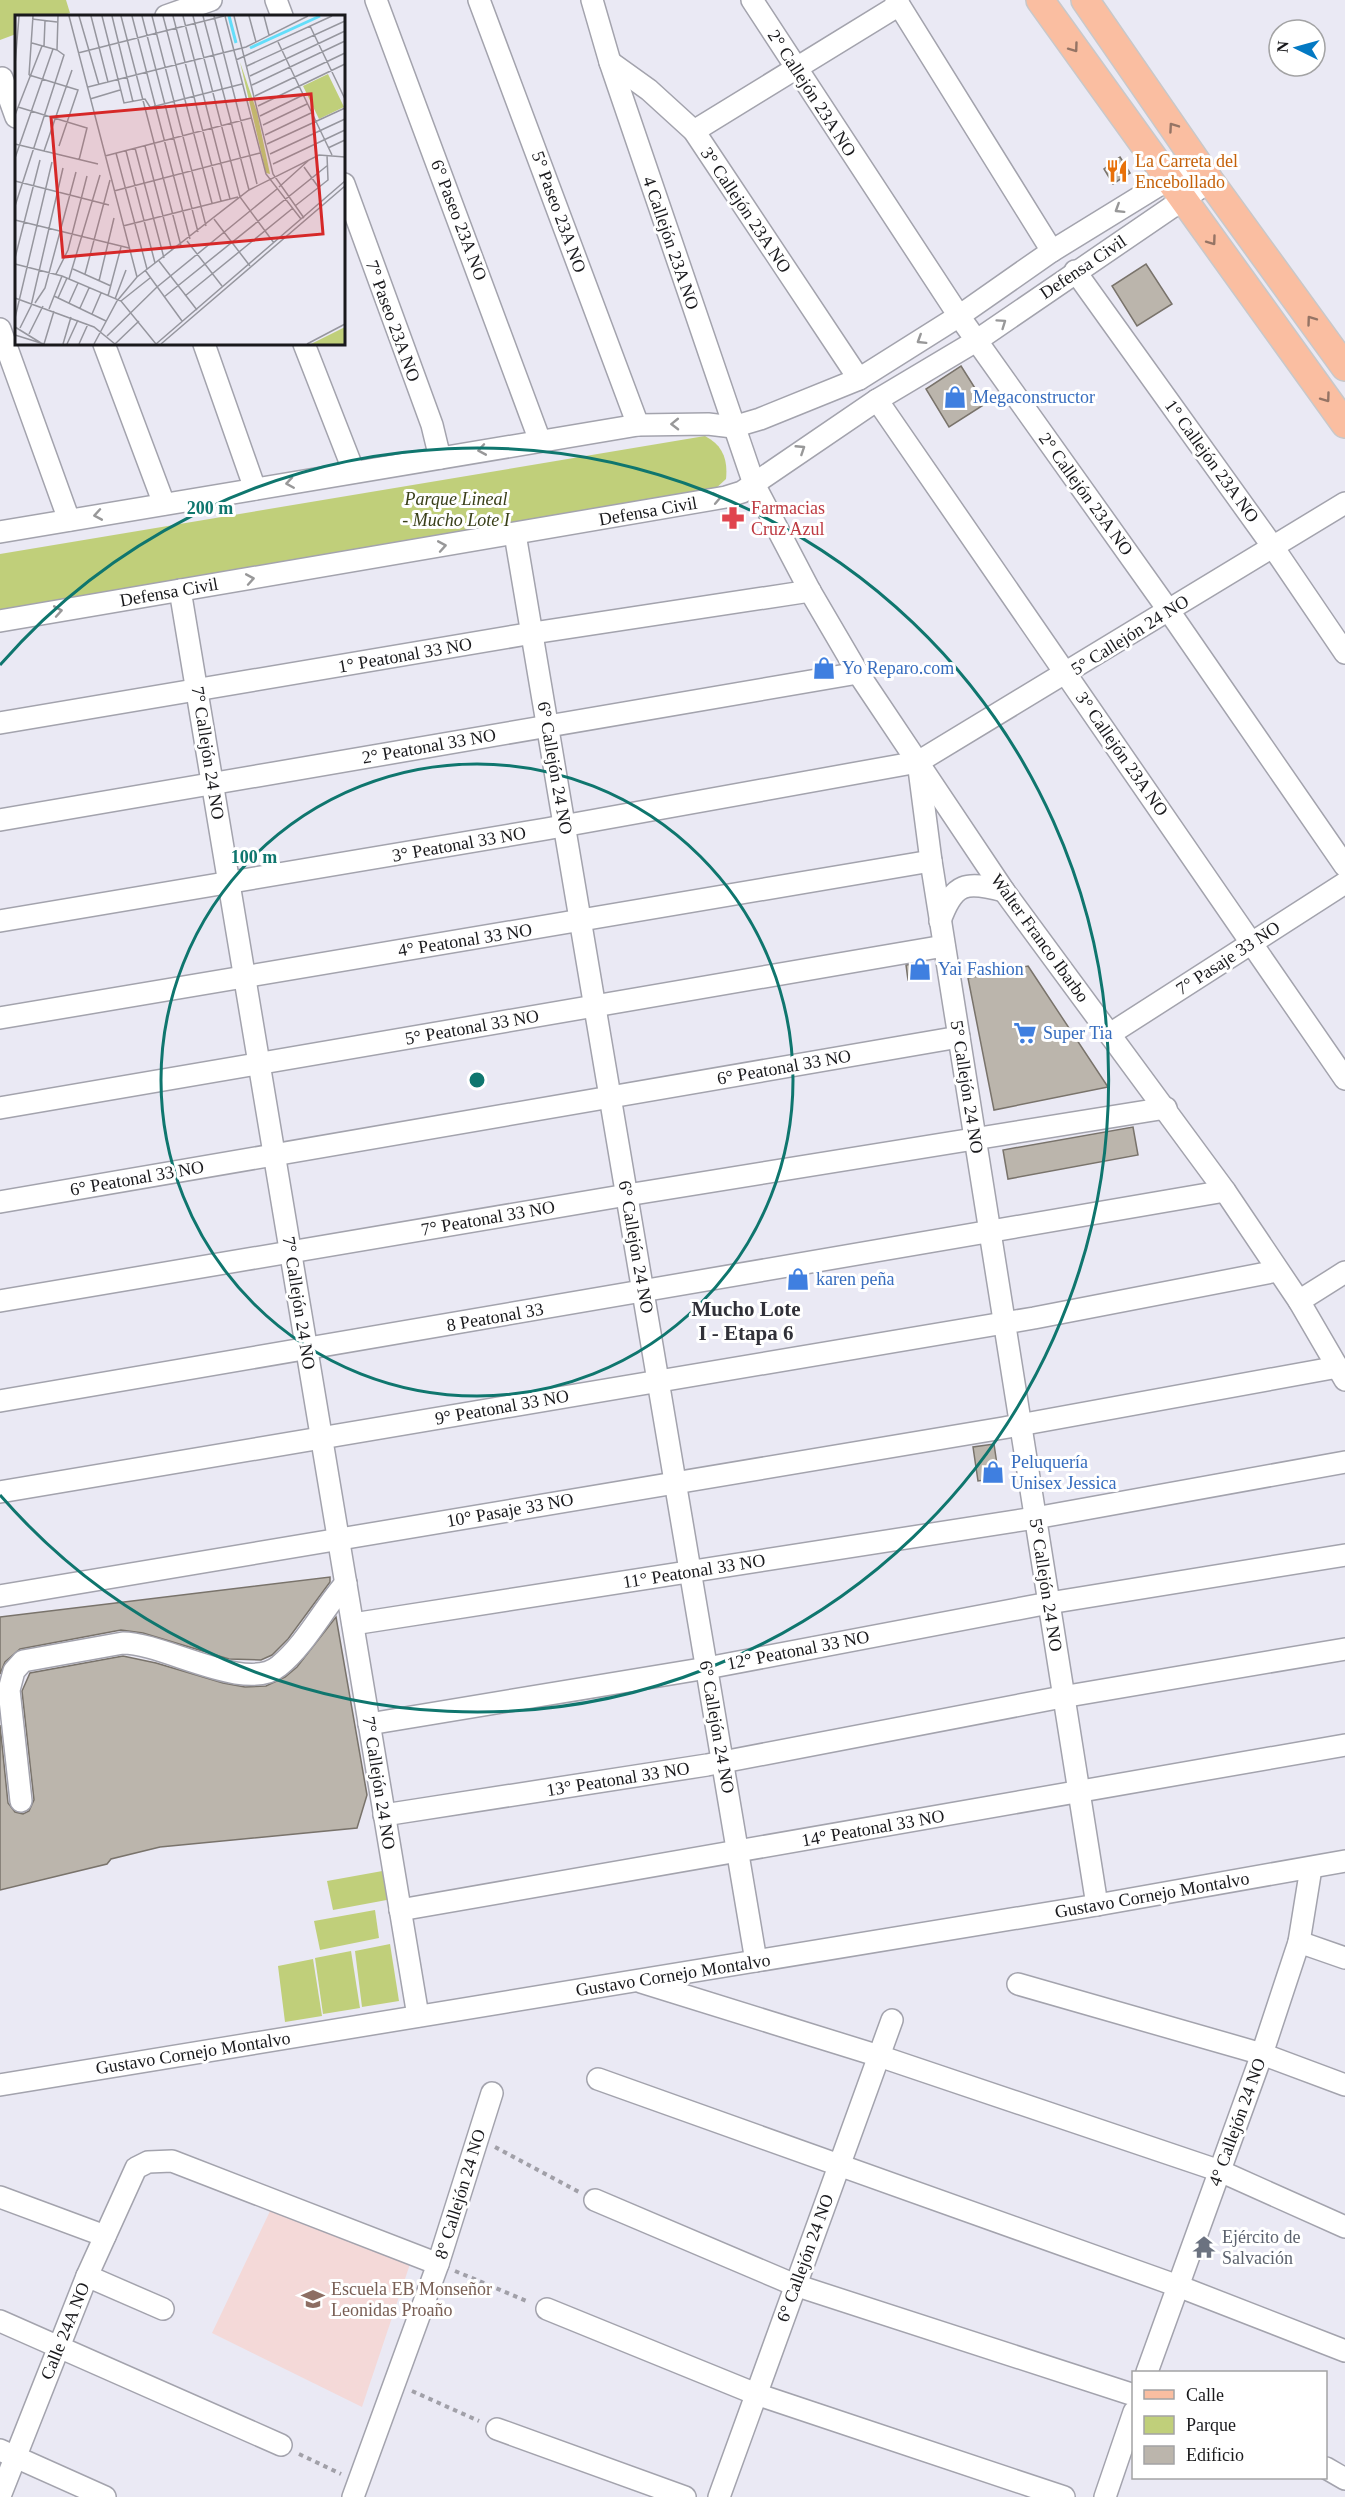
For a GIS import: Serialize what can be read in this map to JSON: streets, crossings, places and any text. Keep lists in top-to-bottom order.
{
  "streets": {
    "street": [
      "2° Callejón 23A NO",
      "3° Callejón 23A NO",
      "5° Paseo 23A NO",
      "6° Paseo 23A NO",
      "4 Callejón 23A NO",
      "Defensa Civil",
      "7° Paseo 23A NO",
      "1° Callejón 23A NO",
      "5° Callejón 24 NO",
      "1° Peatonal 33 NO",
      "2° Peatonal 33 NO",
      "7° Callejón 24 NO",
      "6° Callejón 24 NO",
      "3° Peatonal 33 NO",
      "Walter Franco Ibarbo",
      "4° Peatonal 33 NO",
      "7° Pasaje 33 NO",
      "5° Peatonal 33 NO",
      "6° Peatonal 33 NO",
      "7° Peatonal 33 NO",
      "8 Peatonal 33",
      "9° Peatonal 33 NO",
      "10° Pasaje 33 NO",
      "11° Peatonal 33 NO",
      "12° Peatonal 33 NO",
      "13° Peatonal 33 NO",
      "14° Peatonal 33 NO",
      "Gustavo Cornejo Montalvo",
      "4° Callejón 24 NO",
      "8° Callejón 24 NO",
      "Calle 24A NO"
    ]
  },
  "crossings": [
    ["2° Callejón 23A NO", "Defensa Civil"],
    ["2° Callejón 23A NO", "5° Callejón 24 NO"],
    ["3° Callejón 23A NO", "4 Callejón 23A NO"],
    ["3° Callejón 23A NO", "Defensa Civil"],
    ["3° Callejón 23A NO", "5° Callejón 24 NO"],
    ["3° Callejón 23A NO", "7° Pasaje 33 NO"],
    ["5° Paseo 23A NO", "Defensa Civil"],
    ["6° Paseo 23A NO", "Defensa Civil"],
    ["4 Callejón 23A NO", "Defensa Civil"],
    ["4 Callejón 23A NO", "Walter Franco Ibarbo"],
    ["Defensa Civil", "7° Paseo 23A NO"],
    ["Defensa Civil", "1° Callejón 23A NO"],
    ["Defensa Civil", "7° Callejón 24 NO"],
    ["Defensa Civil", "6° Callejón 24 NO"],
    ["Defensa Civil", "Walter Franco Ibarbo"],
    ["1° Callejón 23A NO", "5° Callejón 24 NO"],
    ["5° Callejón 24 NO", "3° Peatonal 33 NO"],
    ["5° Callejón 24 NO", "Walter Franco Ibarbo"],
    ["5° Callejón 24 NO", "4° Peatonal 33 NO"],
    ["5° Callejón 24 NO", "5° Peatonal 33 NO"],
    ["5° Callejón 24 NO", "6° Peatonal 33 NO"],
    ["5° Callejón 24 NO", "7° Peatonal 33 NO"],
    ["5° Callejón 24 NO", "8 Peatonal 33"],
    ["5° Callejón 24 NO", "9° Peatonal 33 NO"],
    ["5° Callejón 24 NO", "10° Pasaje 33 NO"],
    ["5° Callejón 24 NO", "11° Peatonal 33 NO"],
    ["5° Callejón 24 NO", "12° Peatonal 33 NO"],
    ["5° Callejón 24 NO", "13° Peatonal 33 NO"],
    ["5° Callejón 24 NO", "14° Peatonal 33 NO"],
    ["5° Callejón 24 NO", "Gustavo Cornejo Montalvo"],
    ["1° Peatonal 33 NO", "7° Callejón 24 NO"],
    ["1° Peatonal 33 NO", "6° Callejón 24 NO"],
    ["1° Peatonal 33 NO", "Walter Franco Ibarbo"],
    ["2° Peatonal 33 NO", "7° Callejón 24 NO"],
    ["2° Peatonal 33 NO", "6° Callejón 24 NO"],
    ["2° Peatonal 33 NO", "Walter Franco Ibarbo"],
    ["7° Callejón 24 NO", "3° Peatonal 33 NO"],
    ["7° Callejón 24 NO", "4° Peatonal 33 NO"],
    ["7° Callejón 24 NO", "5° Peatonal 33 NO"],
    ["7° Callejón 24 NO", "6° Peatonal 33 NO"],
    ["7° Callejón 24 NO", "7° Peatonal 33 NO"],
    ["7° Callejón 24 NO", "8 Peatonal 33"],
    ["7° Callejón 24 NO", "9° Peatonal 33 NO"],
    ["7° Callejón 24 NO", "10° Pasaje 33 NO"],
    ["7° Callejón 24 NO", "11° Peatonal 33 NO"],
    ["7° Callejón 24 NO", "12° Peatonal 33 NO"],
    ["7° Callejón 24 NO", "13° Peatonal 33 NO"],
    ["7° Callejón 24 NO", "14° Peatonal 33 NO"],
    ["7° Callejón 24 NO", "Gustavo Cornejo Montalvo"],
    ["6° Callejón 24 NO", "3° Peatonal 33 NO"],
    ["6° Callejón 24 NO", "4° Peatonal 33 NO"],
    ["6° Callejón 24 NO", "5° Peatonal 33 NO"],
    ["6° Callejón 24 NO", "6° Peatonal 33 NO"],
    ["6° Callejón 24 NO", "7° Peatonal 33 NO"],
    ["6° Callejón 24 NO", "8 Peatonal 33"],
    ["6° Callejón 24 NO", "9° Peatonal 33 NO"],
    ["6° Callejón 24 NO", "10° Pasaje 33 NO"],
    ["6° Callejón 24 NO", "11° Peatonal 33 NO"],
    ["6° Callejón 24 NO", "12° Peatonal 33 NO"],
    ["6° Callejón 24 NO", "13° Peatonal 33 NO"],
    ["6° Callejón 24 NO", "14° Peatonal 33 NO"],
    ["6° Callejón 24 NO", "Gustavo Cornejo Montalvo"],
    ["3° Peatonal 33 NO", "Walter Franco Ibarbo"],
    ["Walter Franco Ibarbo", "7° Pasaje 33 NO"],
    ["Walter Franco Ibarbo", "7° Peatonal 33 NO"],
    ["Walter Franco Ibarbo", "8 Peatonal 33"],
    ["Walter Franco Ibarbo", "9° Peatonal 33 NO"],
    ["Walter Franco Ibarbo", "10° Pasaje 33 NO"],
    ["Gustavo Cornejo Montalvo", "4° Callejón 24 NO"],
    ["8° Callejón 24 NO", "Calle 24A NO"]
  ],
  "districts": ["Mucho Lote I - Etapa 6"],
  "parks": ["Parque Lineal - Mucho Lote I"],
  "places": {
    "restaurant": ["La Carreta del Encebollado"],
    "shop": [
      "Megaconstructor",
      "Yo Reparo.com",
      "Yai Fashion",
      "karen peña",
      "Peluquería Unisex Jessica"
    ],
    "pharmacy": ["Farmacias Cruz Azul"],
    "supermarket": ["Super Tia"],
    "temple": ["Ejército de Salvación"],
    "school or university": ["Escuela EB Monseñor Leonidas Proaño"]
  },
  "legend": ["Calle", "Parque", "Edificio"],
  "north": "left",
  "rings": ["200 m", "100 m"]
}
